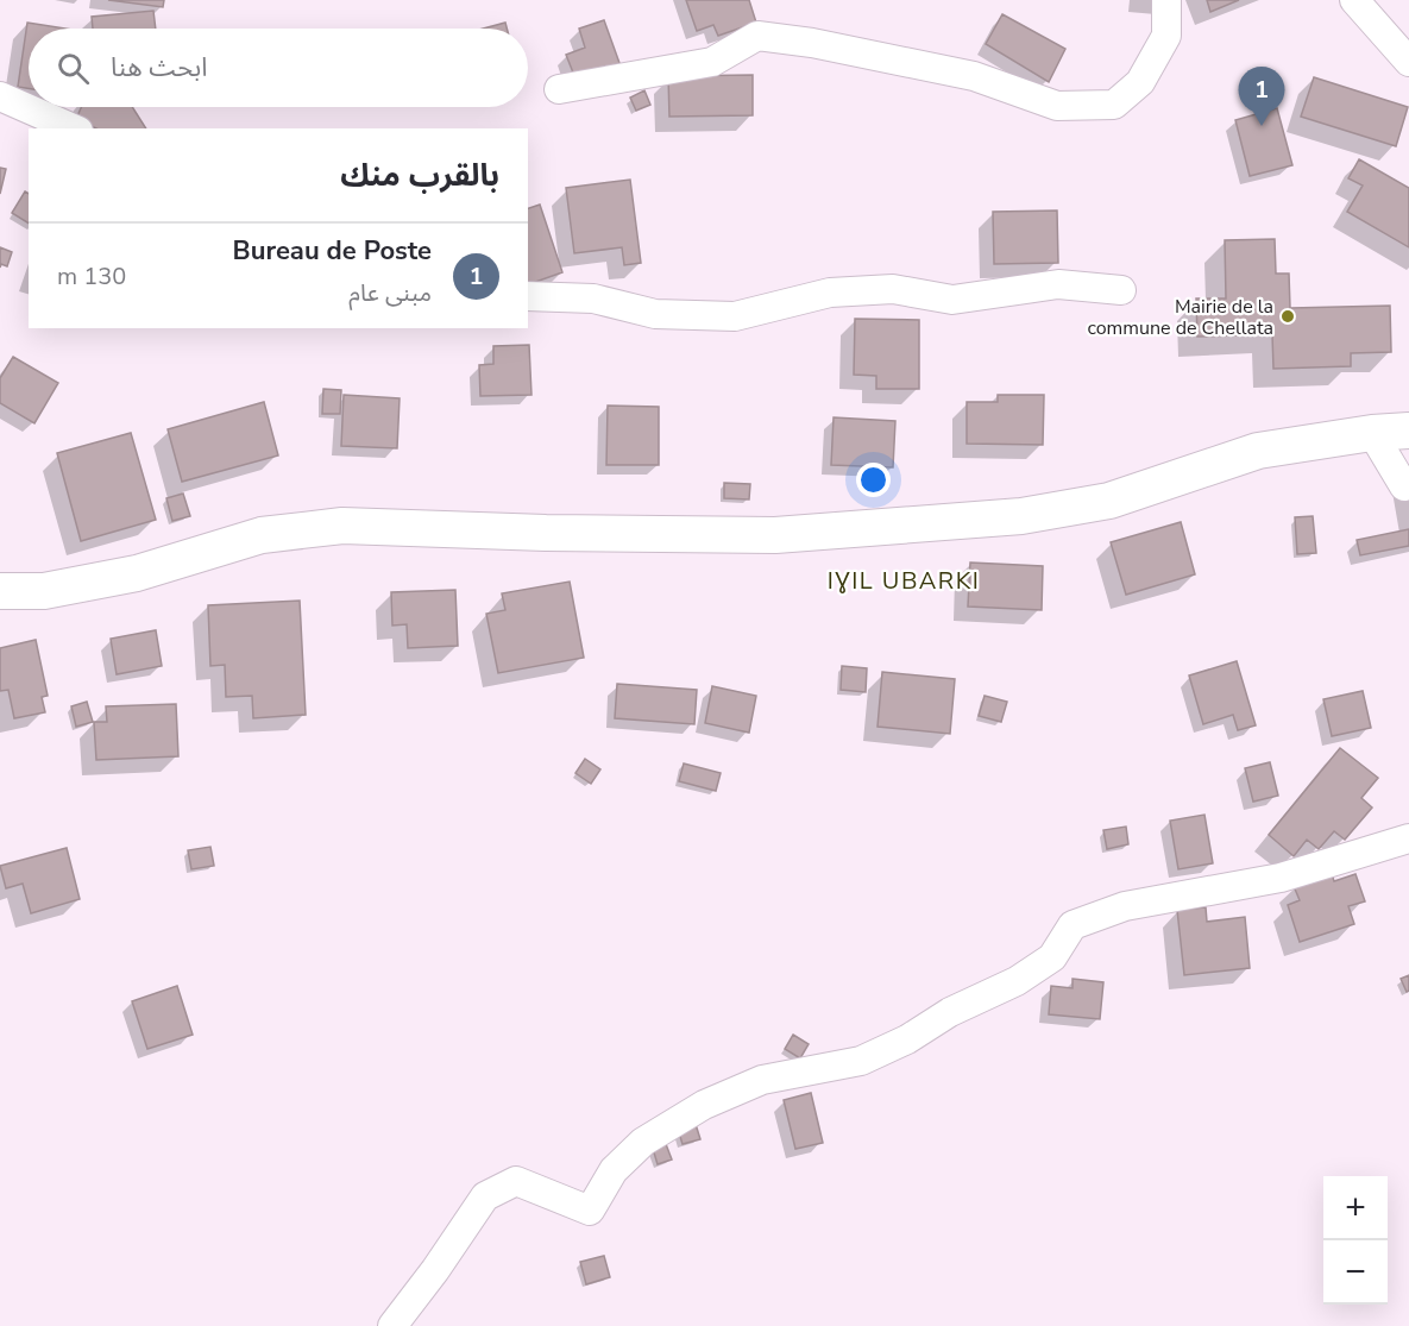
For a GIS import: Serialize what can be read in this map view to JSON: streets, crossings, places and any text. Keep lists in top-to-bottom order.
{
  "districts": ["IƔIL UBARKI"],
  "places": ["Mairie de la commune de Chellata"],
  "page": {
    "search": "ابحث هنا",
    "pins": "1",
    "heading": "بالقرب منك",
    "list": [
      {
        "mark": "1",
        "name": "Bureau de Poste",
        "note": "مبنى عام",
        "value": "130 m"
      }
    ],
    "map_buttons": ["+", "−"]
  }
}
